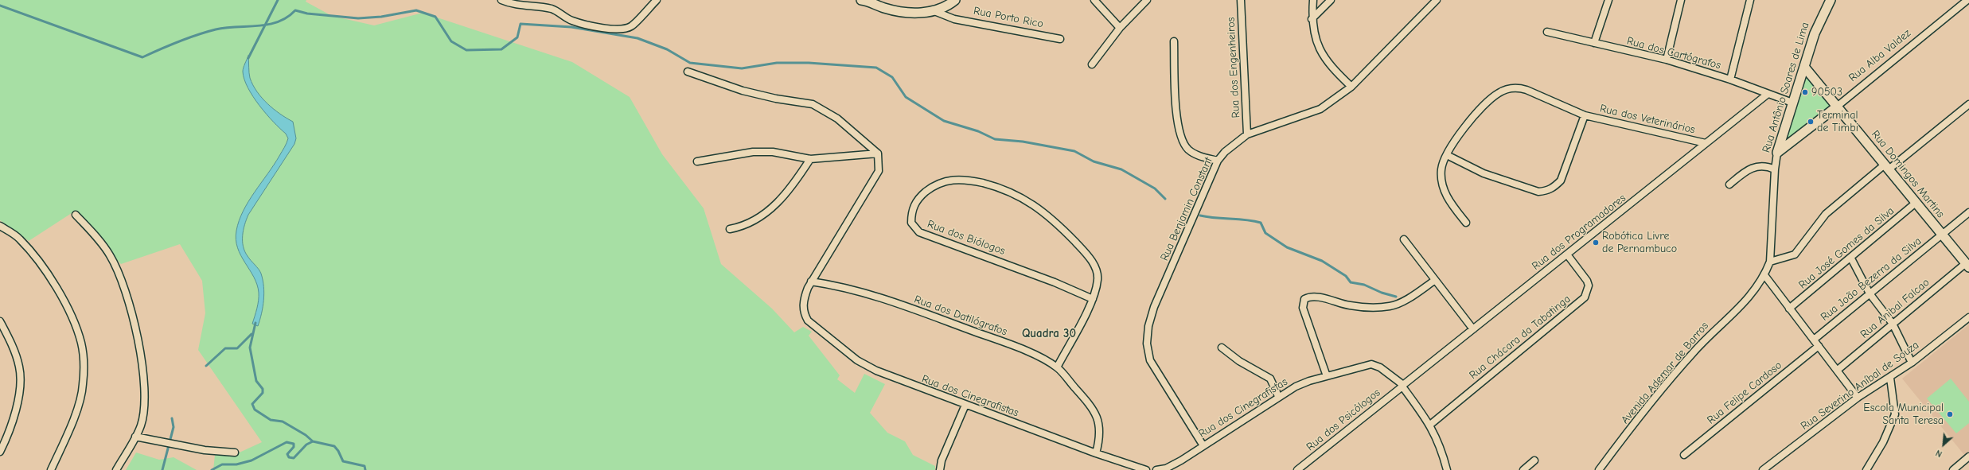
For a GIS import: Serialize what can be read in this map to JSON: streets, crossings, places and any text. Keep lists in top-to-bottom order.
{
  "streets": {
    "street": [
      "Rua Porto Rico",
      "Rua dos Cartógrafos",
      "Rua Alba Valdez",
      "Rua dos Engenheiros",
      "Rua Antônio Soares de Lima",
      "Rua dos Veterinários",
      "Rua Domingos Martins",
      "Rua Benjamin Constant",
      "Rua dos Programadores",
      "Rua dos Biólogos",
      "Rua José Gomes da Silva",
      "Rua João Bezerra da Silva",
      "Rua Anibal Falcao",
      "Rua dos Datilógrafos",
      "Rua Chácara da Tabatinga",
      "Avenida Ademar de Barros",
      "Rua Severino Aníbal de Souza",
      "Rua Felipe Cardoso",
      "Rua dos Cinegrafistas",
      "Rua dos Psicólogos"
    ]
  },
  "crossings": [
    ["Rua dos Cartógrafos", "Rua Antônio Soares de Lima"],
    ["Rua dos Cartógrafos", "Rua dos Programadores"],
    ["Rua Alba Valdez", "Rua Antônio Soares de Lima"],
    ["Rua Alba Valdez", "Rua Domingos Martins"],
    ["Rua dos Engenheiros", "Rua Benjamin Constant"],
    ["Rua Antônio Soares de Lima", "Rua Domingos Martins"],
    ["Rua Antônio Soares de Lima", "Avenida Ademar de Barros"],
    ["Rua dos Veterinários", "Rua dos Programadores"],
    ["Rua Domingos Martins", "Rua José Gomes da Silva"],
    ["Rua Domingos Martins", "Rua João Bezerra da Silva"],
    ["Rua Domingos Martins", "Rua Anibal Falcao"],
    ["Rua Benjamin Constant", "Rua dos Cinegrafistas"],
    ["Rua dos Programadores", "Rua Chácara da Tabatinga"],
    ["Rua dos Programadores", "Rua dos Cinegrafistas"],
    ["Rua dos Programadores", "Rua dos Psicólogos"],
    ["Rua dos Biólogos", "Rua dos Datilógrafos"],
    ["Rua dos Datilógrafos", "Rua dos Cinegrafistas"],
    ["Rua Chácara da Tabatinga", "Rua dos Cinegrafistas"],
    ["Rua dos Cinegrafistas", "Rua dos Psicólogos"]
  ],
  "districts": ["Quadra 30"],
  "places": [
    "90503",
    "Terminal de Timbi",
    "Robótica Livre de Pernambuco",
    "Escola Municipal Santa Teresa"
  ],
  "north": "bottom left"
}
